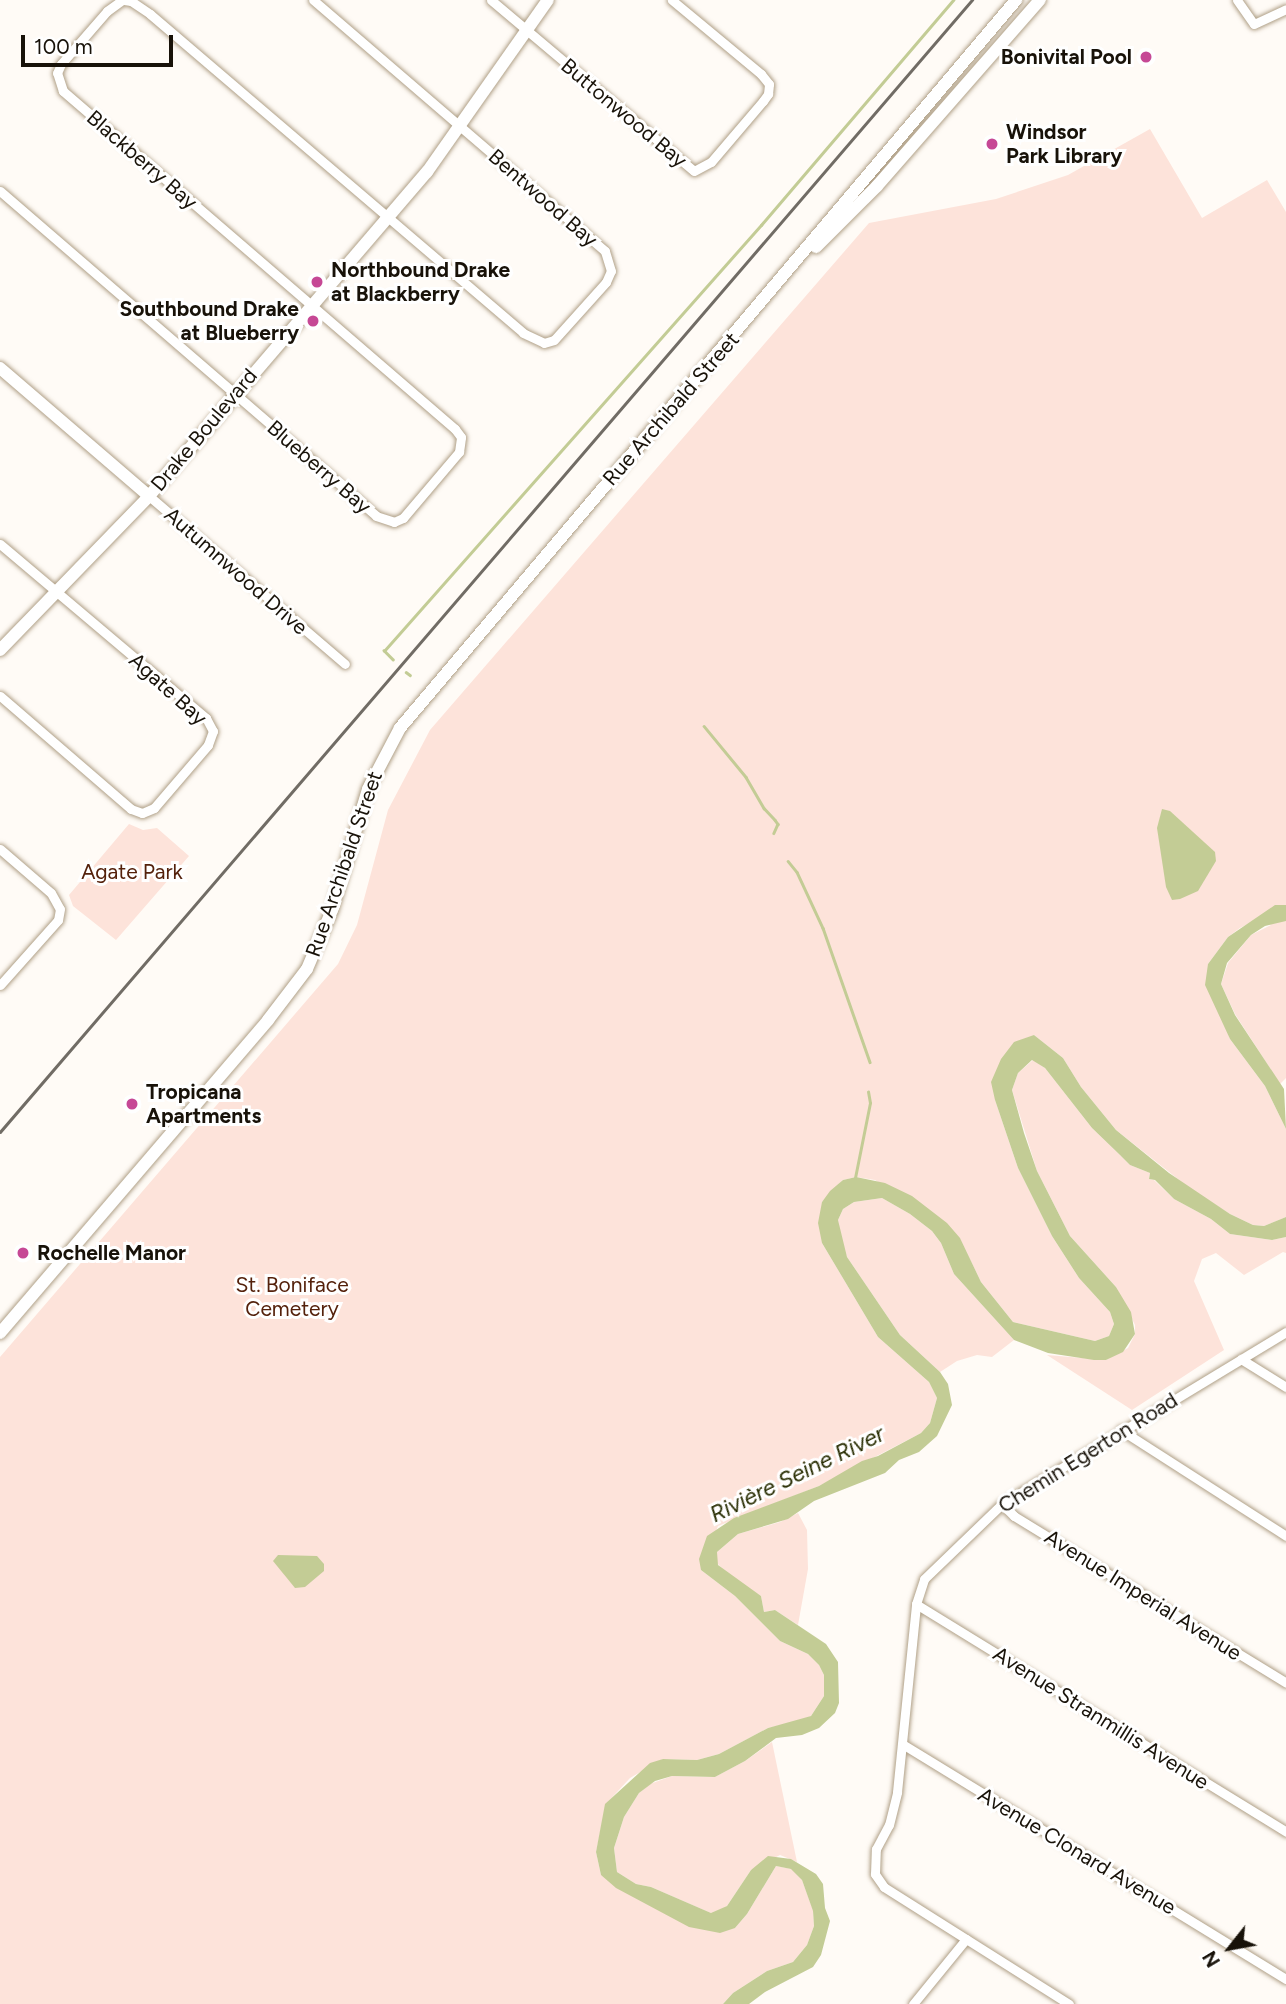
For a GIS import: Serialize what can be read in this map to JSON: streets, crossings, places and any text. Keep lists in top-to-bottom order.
{
  "streets": {
    "main road": ["Rue Archibald Street", "Drake Boulevard", "Autumnwood Drive"],
    "street": [
      "Buttonwood Bay",
      "Blackberry Bay",
      "Bentwood Bay",
      "Blueberry Bay",
      "Agate Bay",
      "Chemin Egerton Road",
      "Avenue Imperial Avenue",
      "Avenue Stranmillis Avenue",
      "Avenue Clonard Avenue"
    ]
  },
  "crossings": [
    ["Buttonwood Bay", "Drake Boulevard"],
    ["Blackberry Bay", "Bentwood Bay"],
    ["Blackberry Bay", "Drake Boulevard"],
    ["Blackberry Bay", "Blueberry Bay"],
    ["Bentwood Bay", "Drake Boulevard"],
    ["Drake Boulevard", "Blueberry Bay"],
    ["Drake Boulevard", "Autumnwood Drive"],
    ["Drake Boulevard", "Agate Bay"],
    ["Chemin Egerton Road", "Avenue Imperial Avenue"],
    ["Chemin Egerton Road", "Avenue Stranmillis Avenue"],
    ["Chemin Egerton Road", "Avenue Clonard Avenue"]
  ],
  "water": ["Rivière Seine River"],
  "parks": ["Agate Park", "St. Boniface Cemetery"],
  "places": [
    "Bonivital Pool",
    "Windsor Park Library",
    "Northbound Drake at Blackberry",
    "Southbound Drake at Blueberry",
    "Tropicana Apartments",
    "Rochelle Manor"
  ],
  "scale_bar": "100 m",
  "north": "bottom left"
}
